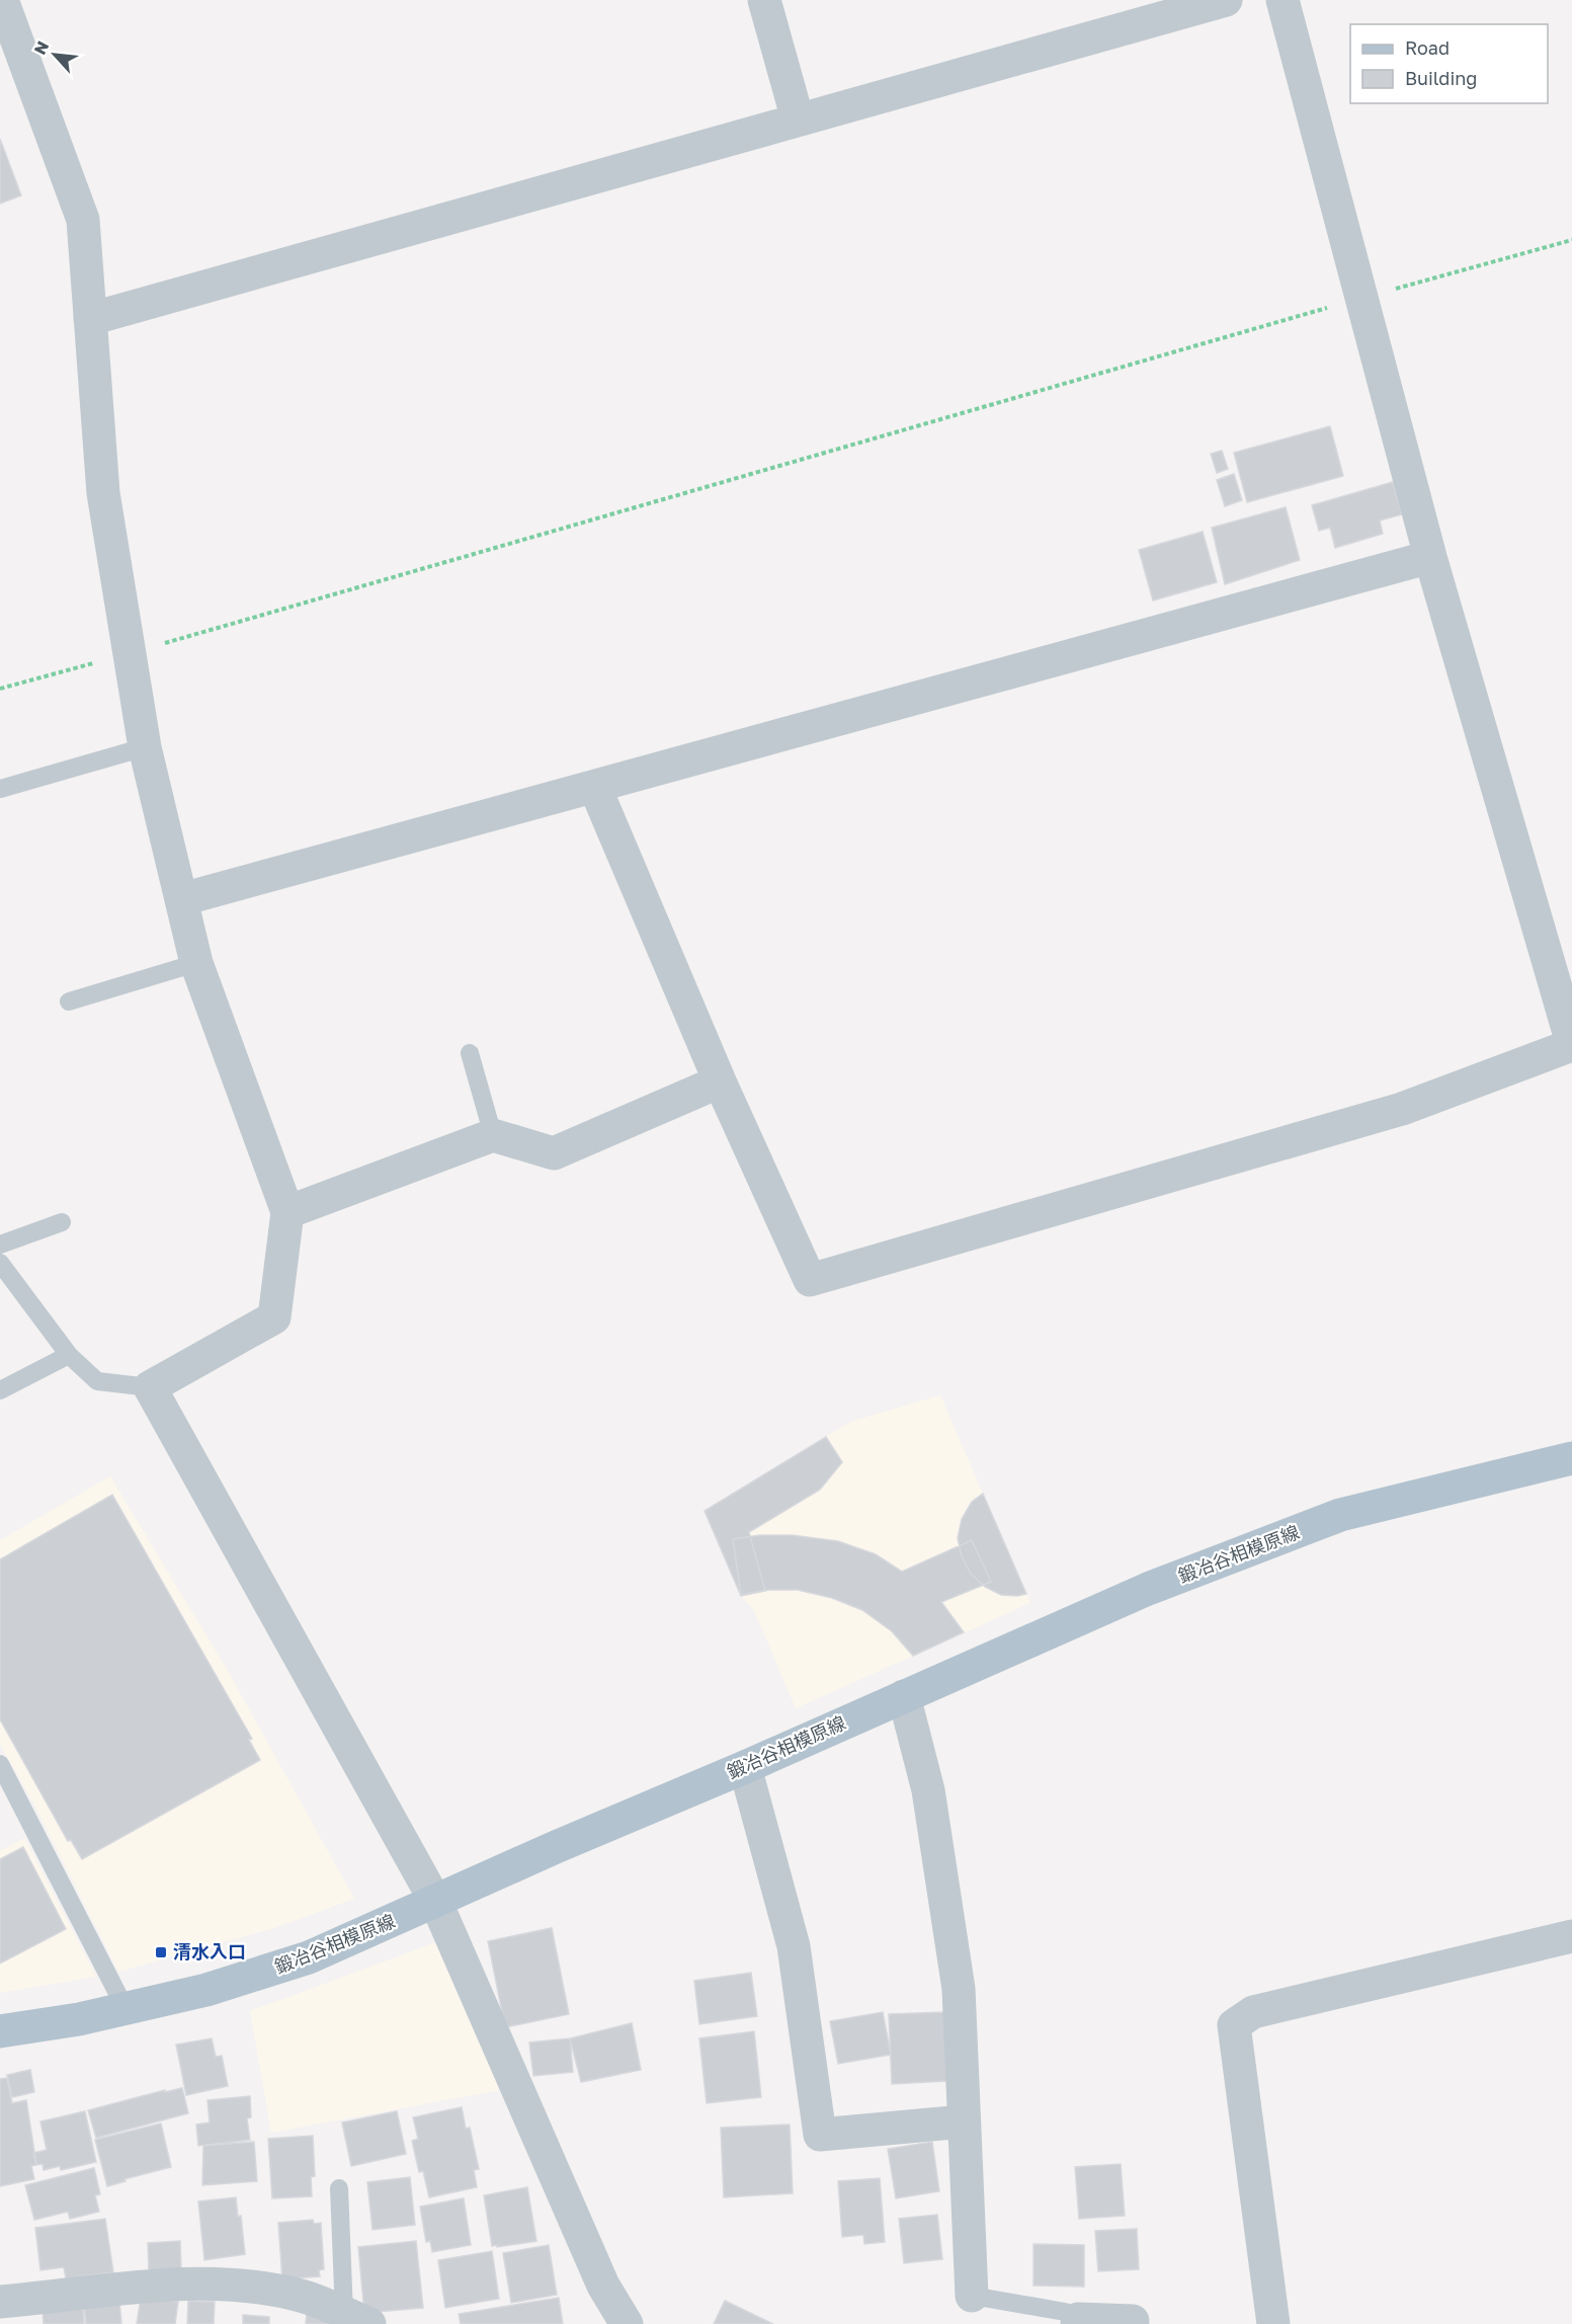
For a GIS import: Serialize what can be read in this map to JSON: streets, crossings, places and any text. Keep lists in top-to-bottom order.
{
  "streets": {
    "main road": ["鍛冶谷相模原線"]
  },
  "places": {
    "transit": ["清水入口"]
  },
  "legend": ["Road", "Building"],
  "north": "top left"
}
